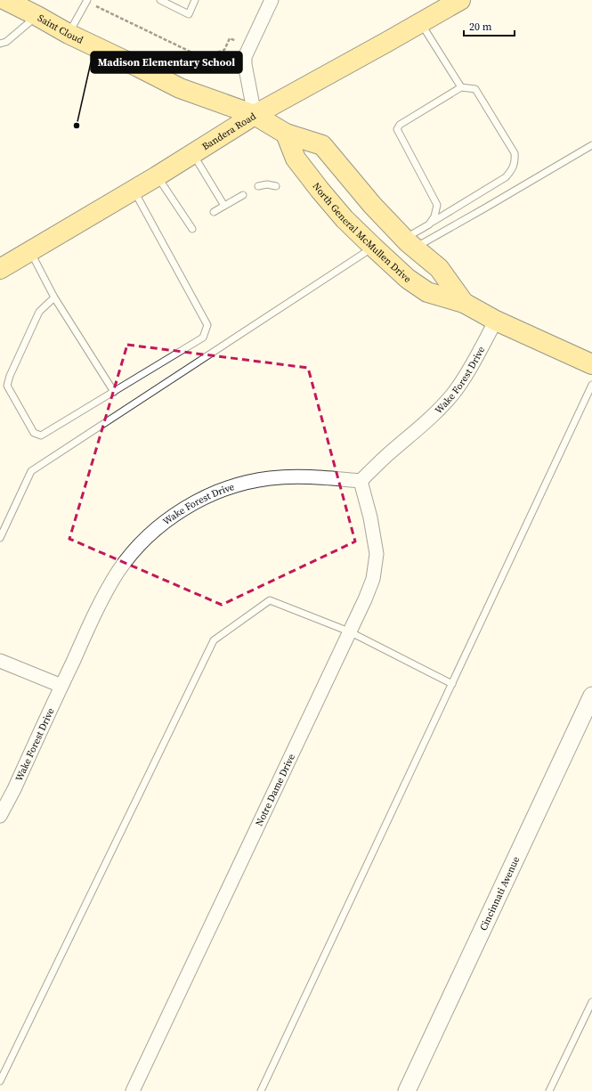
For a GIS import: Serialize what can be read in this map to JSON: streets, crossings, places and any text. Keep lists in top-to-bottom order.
{
  "streets": {
    "main road": ["Saint Cloud", "Bandera Road", "North General McMullen Drive"],
    "street": ["Wake Forest Drive", "Notre Dame Drive", "Cincinnati Avenue"]
  },
  "crossings": [
    ["Saint Cloud", "Bandera Road"],
    ["Saint Cloud", "North General McMullen Drive"],
    ["Bandera Road", "North General McMullen Drive"],
    ["North General McMullen Drive", "Wake Forest Drive"],
    ["Wake Forest Drive", "Notre Dame Drive"]
  ],
  "places": ["Madison Elementary School"],
  "scale_bar": "20 m"
}
